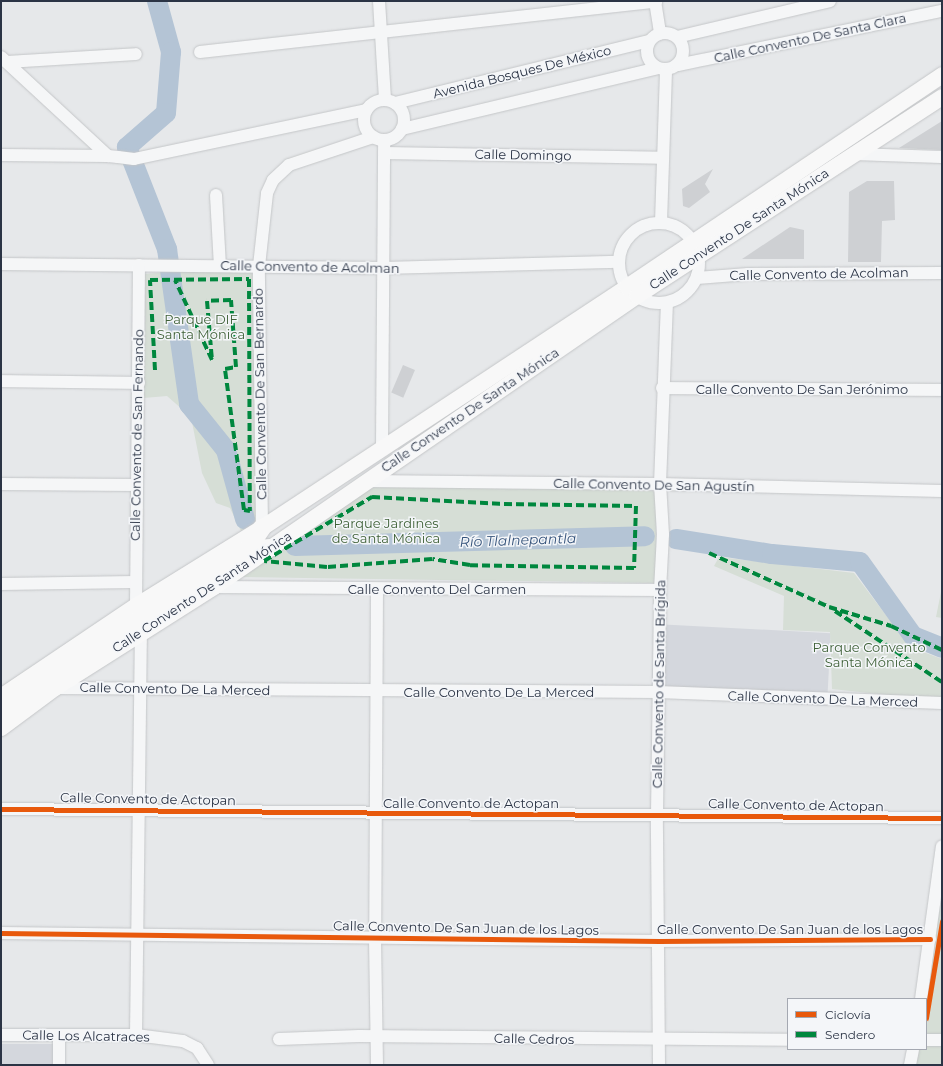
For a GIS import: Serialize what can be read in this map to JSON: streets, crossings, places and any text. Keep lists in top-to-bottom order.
{
  "streets": {
    "main road": ["Calle Convento De Santa Mónica"],
    "street": [
      "Calle Convento De Santa Clara",
      "Avenida Bosques De México",
      "Calle Domingo",
      "Calle Convento de Acolman",
      "Calle Convento De San Jerónimo",
      "Calle Convento De San Bernardo",
      "Calle Convento de San Fernando",
      "Calle Convento De San Agustín",
      "Calle Convento Del Carmen",
      "Calle Convento de Santa Brígida",
      "Calle Convento De La Merced",
      "Calle Convento de Actopan",
      "Calle Convento De San Juan de los Lagos",
      "Calle Los Alcatraces",
      "Calle Cedros"
    ]
  },
  "crossings": [
    ["Calle Convento De Santa Clara", "Avenida Bosques De México"],
    ["Avenida Bosques De México", "Calle Convento De San Bernardo"],
    ["Calle Convento De Santa Mónica", "Calle Convento De San Bernardo"],
    ["Calle Convento De Santa Mónica", "Calle Convento de San Fernando"],
    ["Calle Convento De Santa Mónica", "Calle Convento De San Agustín"],
    ["Calle Convento De Santa Mónica", "Calle Convento Del Carmen"],
    ["Calle Convento De Santa Mónica", "Calle Convento De La Merced"],
    ["Calle Convento de Acolman", "Calle Convento De San Bernardo"],
    ["Calle Convento de Acolman", "Calle Convento de San Fernando"],
    ["Calle Convento De San Jerónimo", "Calle Convento de Santa Brígida"],
    ["Calle Convento de San Fernando", "Calle Convento De La Merced"],
    ["Calle Convento de San Fernando", "Calle Convento de Actopan"],
    ["Calle Convento de San Fernando", "Calle Convento De San Juan de los Lagos"],
    ["Calle Convento de San Fernando", "Calle Los Alcatraces"],
    ["Calle Convento De San Agustín", "Calle Convento de Santa Brígida"],
    ["Calle Convento Del Carmen", "Calle Convento de Santa Brígida"],
    ["Calle Convento de Santa Brígida", "Calle Convento De La Merced"],
    ["Calle Convento de Santa Brígida", "Calle Convento de Actopan"],
    ["Calle Convento de Santa Brígida", "Calle Convento De San Juan de los Lagos"],
    ["Calle Convento de Santa Brígida", "Calle Cedros"]
  ],
  "water": ["Río Tlalnepantla"],
  "parks": ["Parque DIF Santa Mónica", "Parque Jardines de Santa Mónica", "Parque Convento Santa Mónica"],
  "legend": ["Ciclovía", "Sendero"]
}
